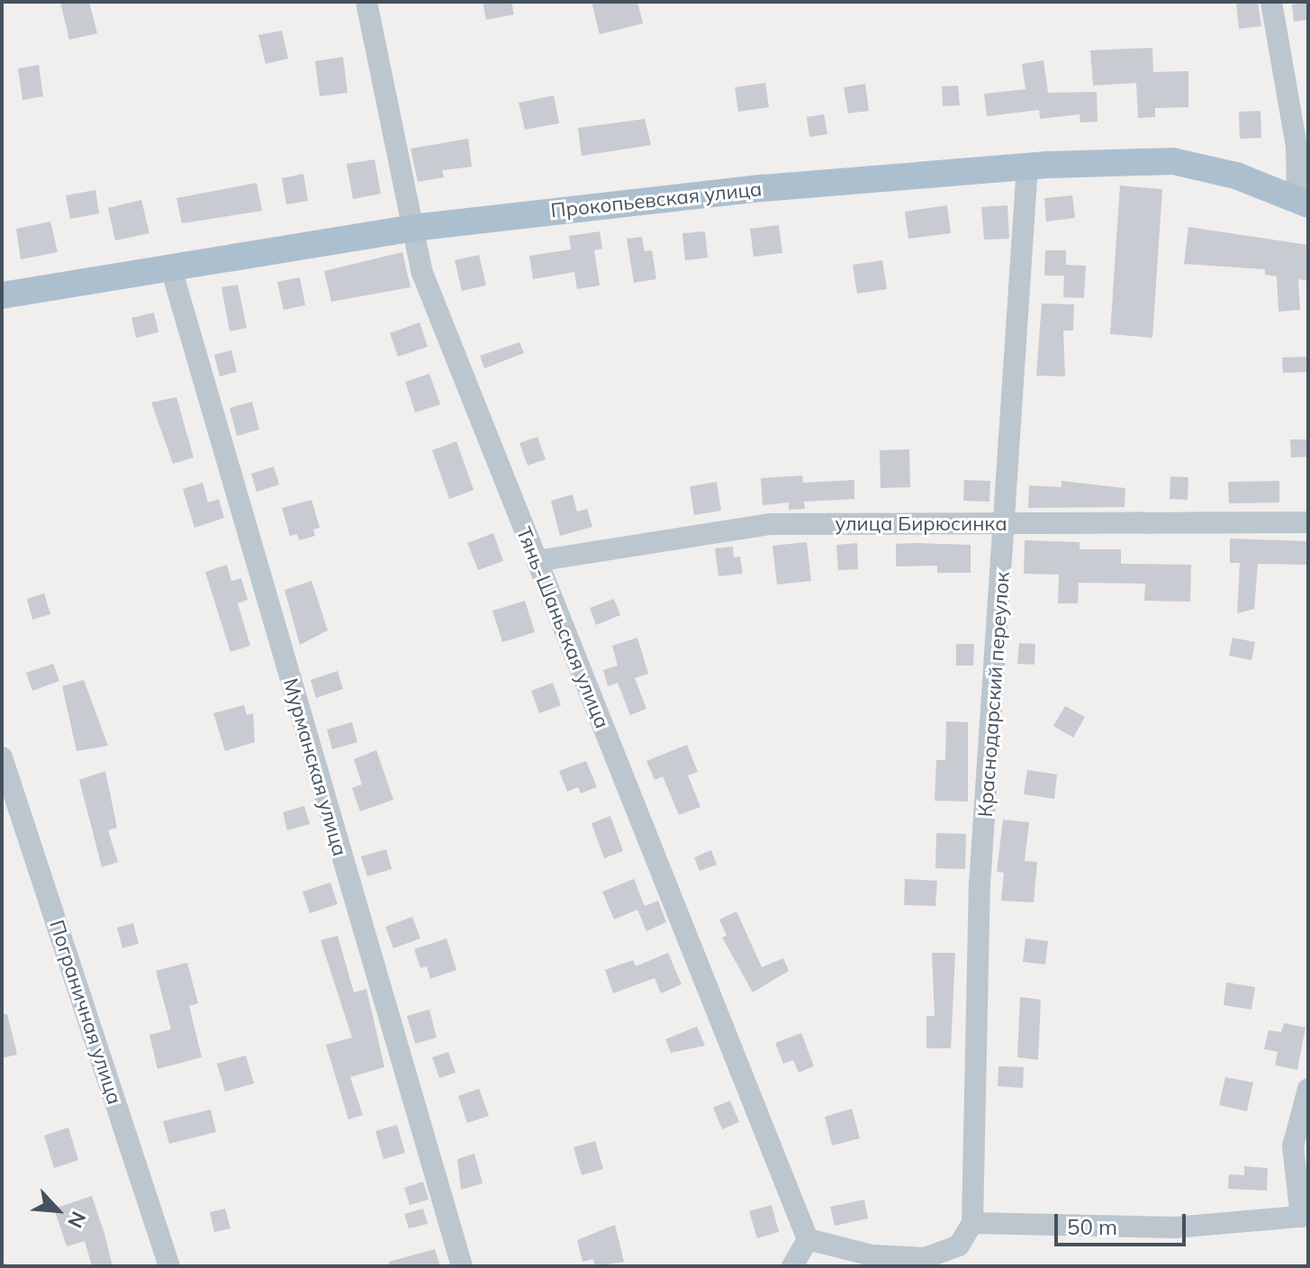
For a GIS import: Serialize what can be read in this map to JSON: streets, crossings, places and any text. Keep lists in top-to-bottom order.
{
  "streets": {
    "main road": ["Прокопьевская улица"],
    "street": [
      "улица Бирюсинка",
      "Тянь-Шаньская улица",
      "Краснодарский переулок",
      "Мурманская улица",
      "Пограничная улица"
    ]
  },
  "crossings": [
    ["Прокопьевская улица", "Тянь-Шаньская улица"],
    ["Прокопьевская улица", "Краснодарский переулок"],
    ["Прокопьевская улица", "Мурманская улица"],
    ["улица Бирюсинка", "Тянь-Шаньская улица"],
    ["улица Бирюсинка", "Краснодарский переулок"]
  ],
  "scale_bar": "50 m",
  "north": "bottom right"
}
